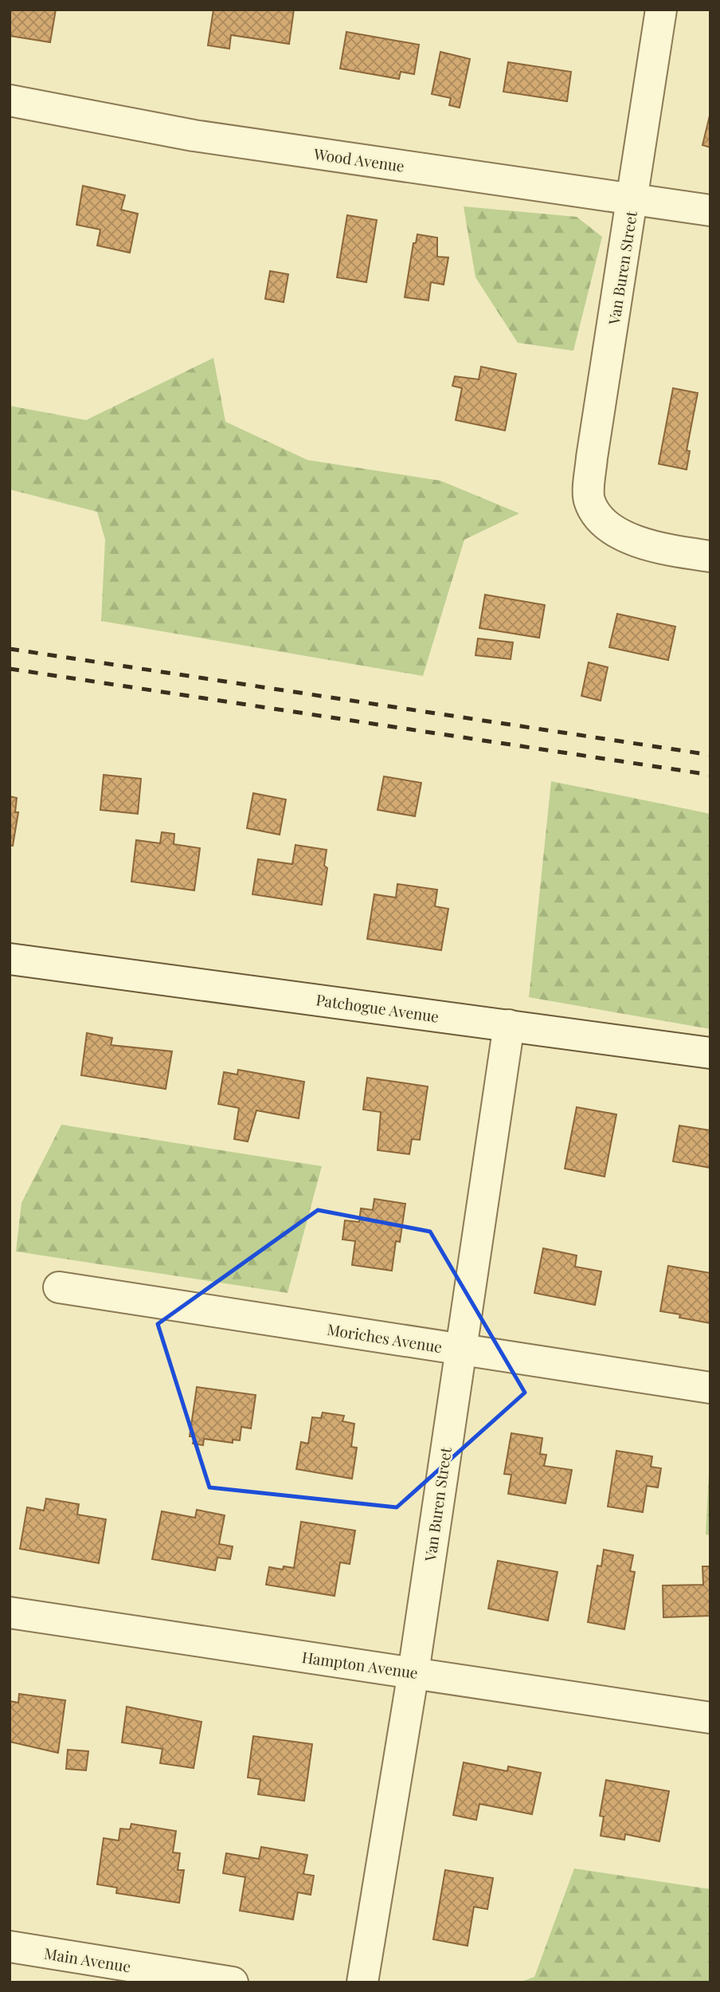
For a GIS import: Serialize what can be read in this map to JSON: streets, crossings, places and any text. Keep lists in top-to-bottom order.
{
  "streets": {
    "street": [
      "Wood Avenue",
      "Van Buren Street",
      "Patchogue Avenue",
      "Moriches Avenue",
      "Hampton Avenue",
      "Main Avenue"
    ]
  },
  "crossings": [
    ["Wood Avenue", "Van Buren Street"],
    ["Van Buren Street", "Patchogue Avenue"],
    ["Van Buren Street", "Moriches Avenue"],
    ["Van Buren Street", "Hampton Avenue"]
  ]
}
